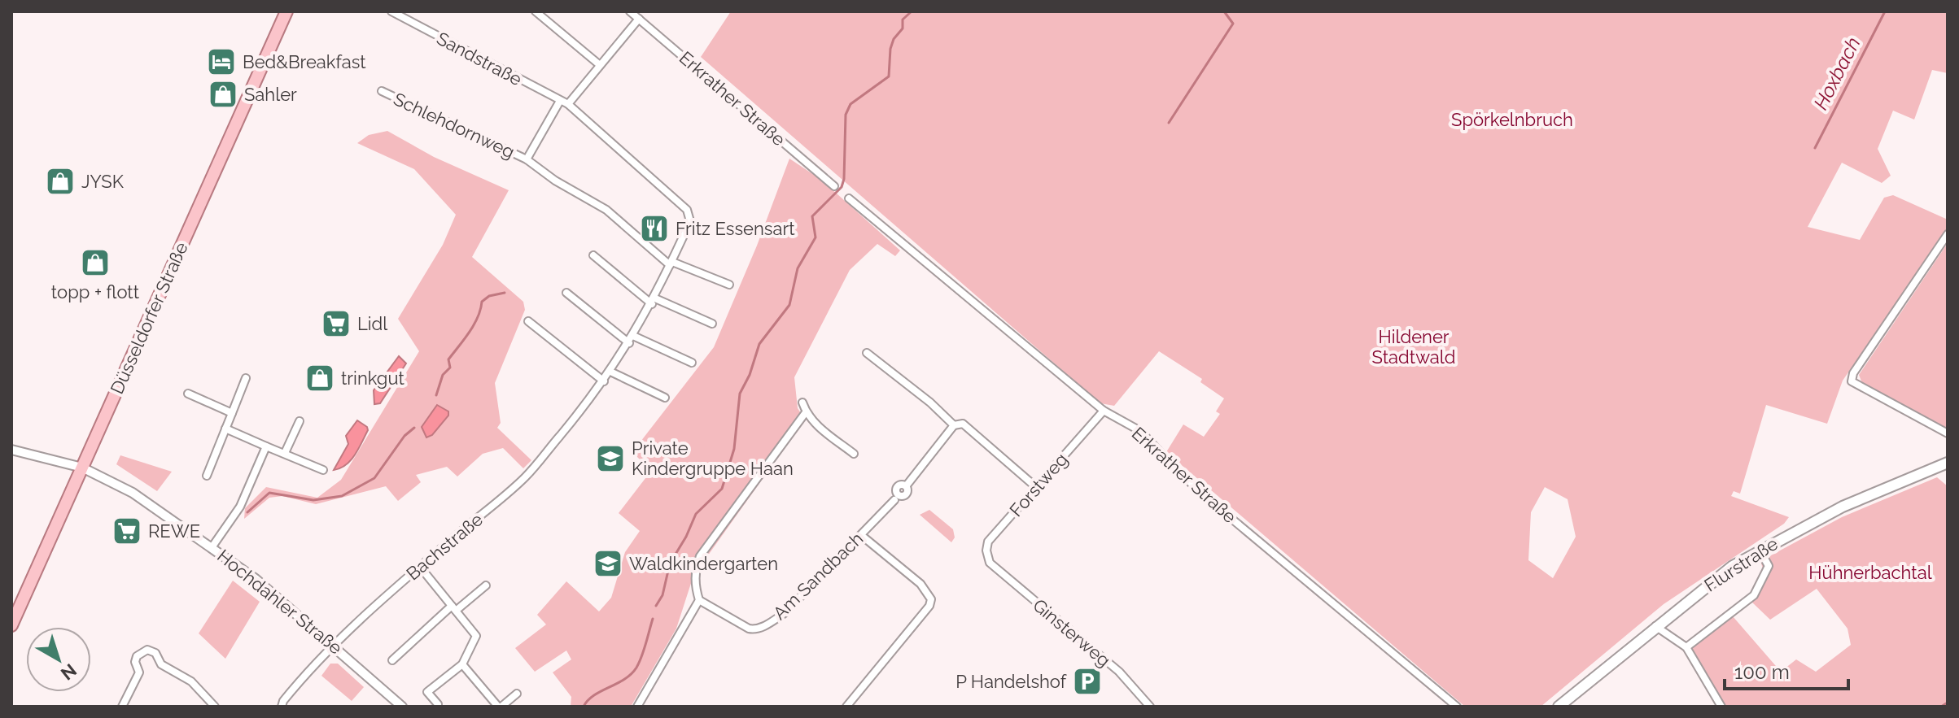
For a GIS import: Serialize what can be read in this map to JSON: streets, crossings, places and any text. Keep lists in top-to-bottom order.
{
  "streets": {
    "main road": ["Düsseldorfer Straße", "Flurstraße"],
    "street": [
      "Sandstraße",
      "Erkrather Straße",
      "Schlehdornweg",
      "Forstweg",
      "Bachstraße",
      "Am Sandbach",
      "Hochdahler Straße",
      "Ginsterweg"
    ]
  },
  "crossings": [
    ["Sandstraße", "Schlehdornweg"],
    ["Sandstraße", "Bachstraße"],
    ["Erkrather Straße", "Forstweg"],
    ["Schlehdornweg", "Bachstraße"],
    ["Düsseldorfer Straße", "Hochdahler Straße"],
    ["Forstweg", "Ginsterweg"],
    ["Bachstraße", "Hochdahler Straße"]
  ],
  "water": ["Hoxbach"],
  "parks": ["Spörkelnbruch", "Hildener Stadtwald", "Hühnerbachtal"],
  "places": {
    "hotel": ["Bed&Breakfast"],
    "shop": [
      "Sahler",
      "JYSK",
      "topp + flott",
      "trinkgut"
    ],
    "restaurant": ["Fritz Essensart"],
    "supermarket": ["Lidl", "REWE"],
    "school or university": ["Private Kindergruppe Haan", "Waldkindergarten"],
    "parking": ["P Handelshof"]
  },
  "scale_bar": "100 m",
  "north": "bottom right"
}
